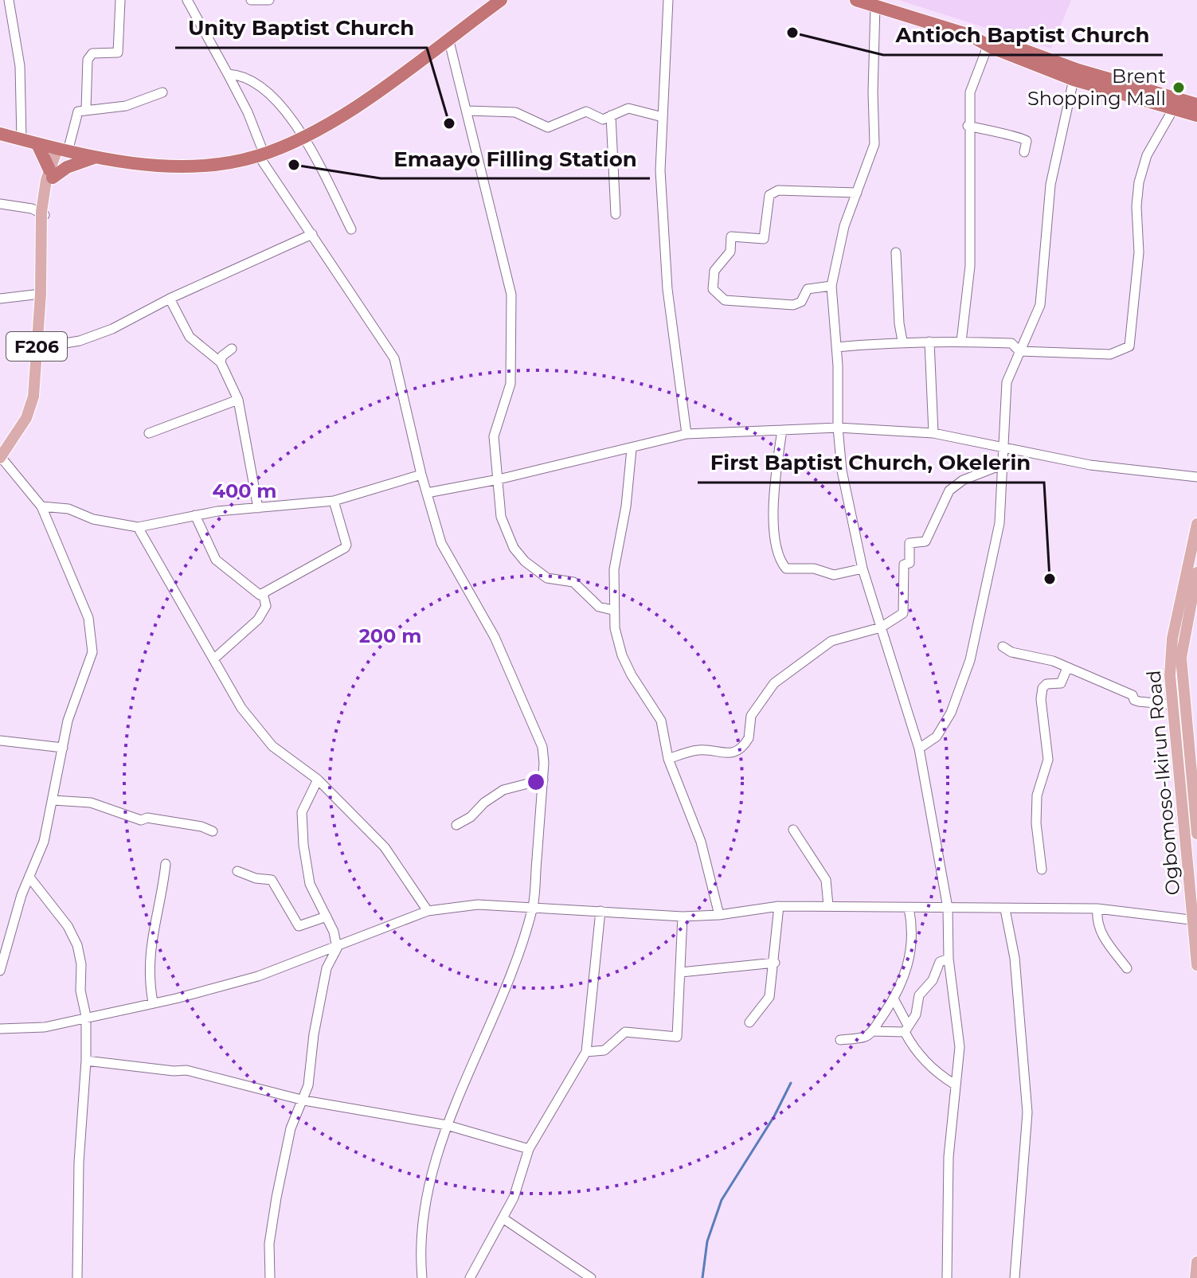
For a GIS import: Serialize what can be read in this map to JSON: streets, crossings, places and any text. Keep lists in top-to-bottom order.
{
  "streets": {
    "main road": ["F206", "Ogbomoso-Ikirun Road"]
  },
  "places": [
    "Antioch Baptist Church",
    "Brent Shopping Mall",
    "Unity Baptist Church",
    "Emaayo Filling Station",
    "First Baptist Church, Okelerin"
  ],
  "rings": ["400 m", "200 m"]
}
